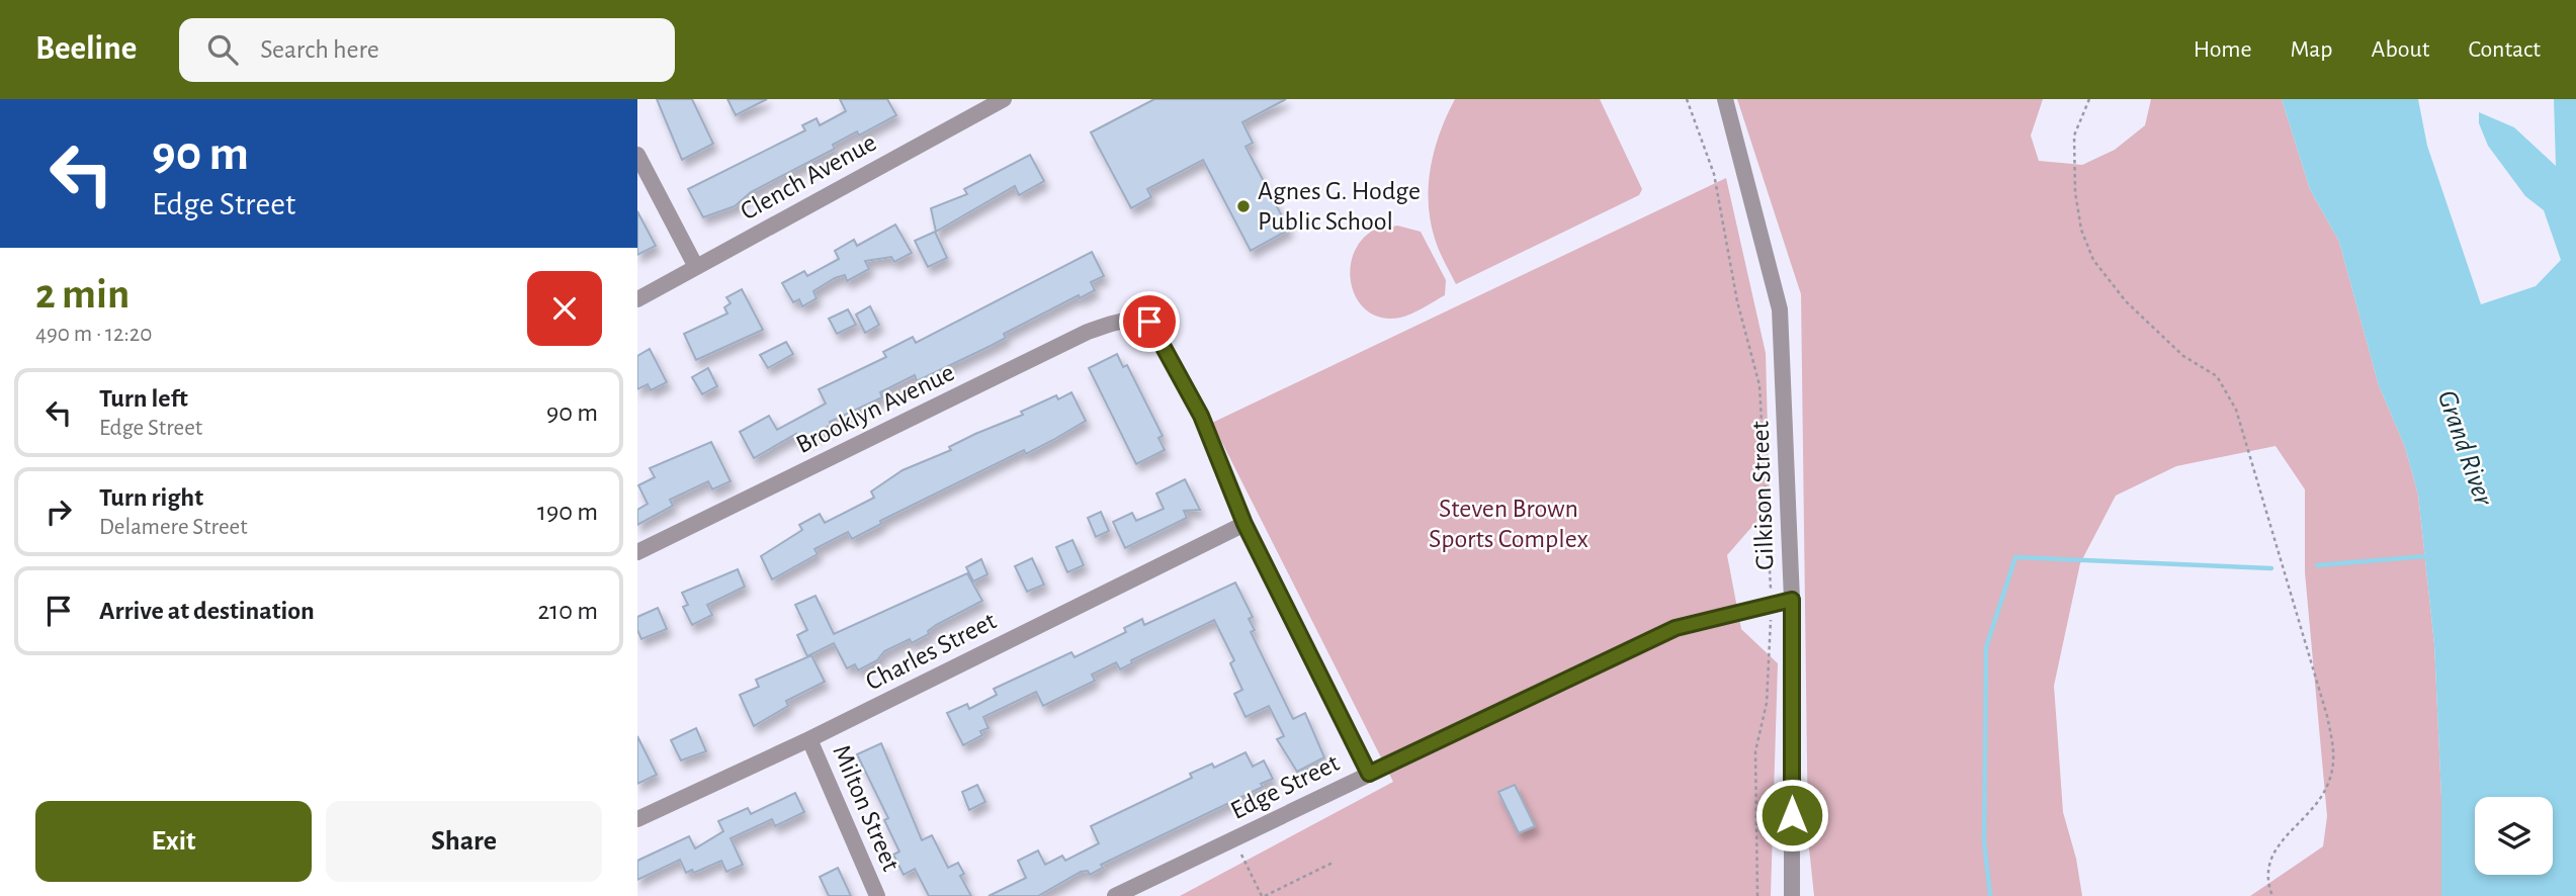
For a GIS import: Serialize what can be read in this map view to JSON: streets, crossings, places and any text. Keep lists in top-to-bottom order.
{
  "streets": {
    "street": [
      "Clench Avenue",
      "Brooklyn Avenue",
      "Gilkison Street",
      "Charles Street",
      "Edge Street",
      "Milton Street"
    ]
  },
  "crossings": [
    ["Brooklyn Avenue", "Charles Street"],
    ["Gilkison Street", "Edge Street"],
    ["Charles Street", "Milton Street"]
  ],
  "water": ["Grand River"],
  "parks": ["Steven Brown Sports Complex"],
  "places": ["Agnes G. Hodge Public School"],
  "page": {
    "header": "Beeline",
    "search": "Search here",
    "nav": [
      "Home",
      "Map",
      "About",
      "Contact"
    ],
    "turn": ["90 m", "Edge Street"],
    "heading": ["2 min", "490 m · 12:20"],
    "list": [
      {
        "name": "Turn left",
        "note": "Edge Street",
        "value": "90 m"
      },
      {
        "name": "Turn right",
        "note": "Delamere Street",
        "value": "190 m"
      },
      {
        "name": "Arrive at destination",
        "value": "210 m"
      }
    ],
    "buttons": ["Exit", "Share"]
  }
}
